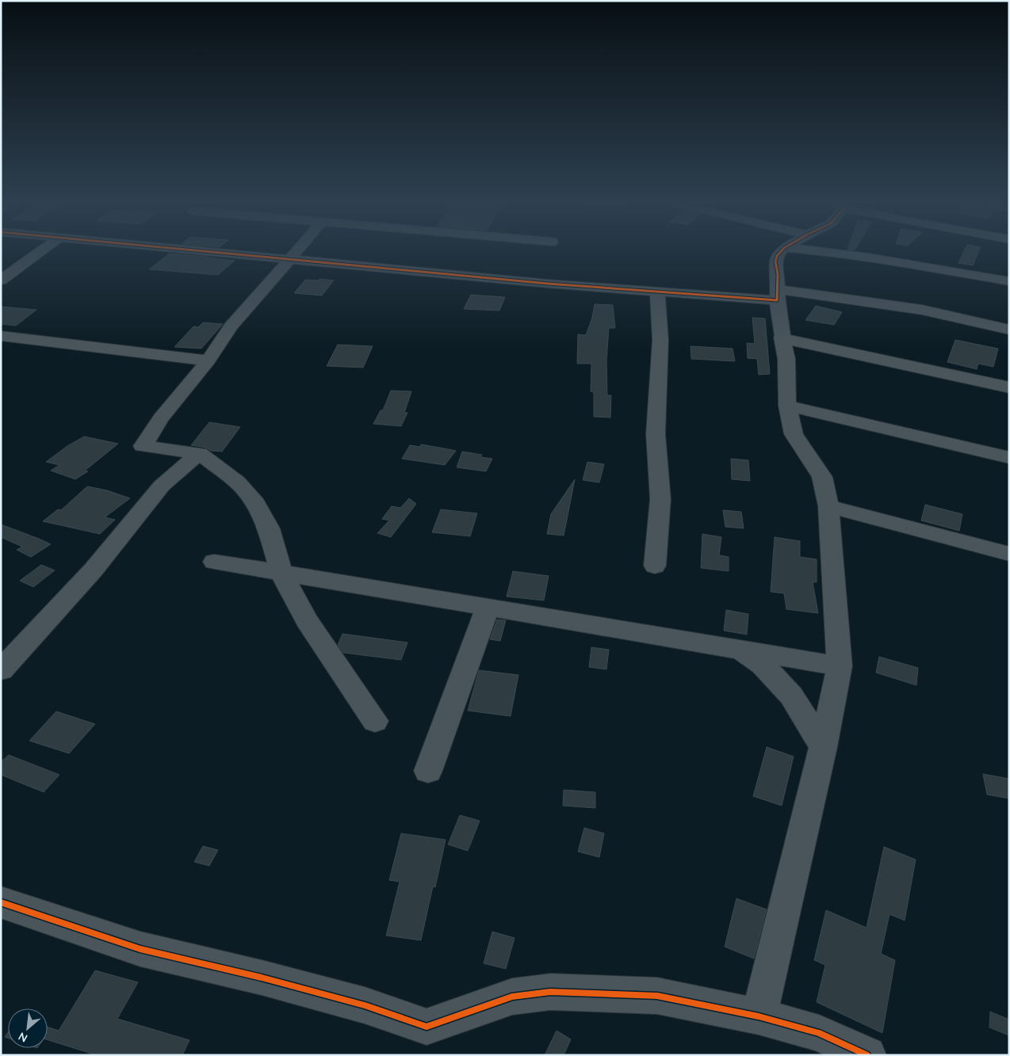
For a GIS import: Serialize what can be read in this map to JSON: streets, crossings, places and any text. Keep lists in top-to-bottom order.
{
  "north": "bottom left"
}
